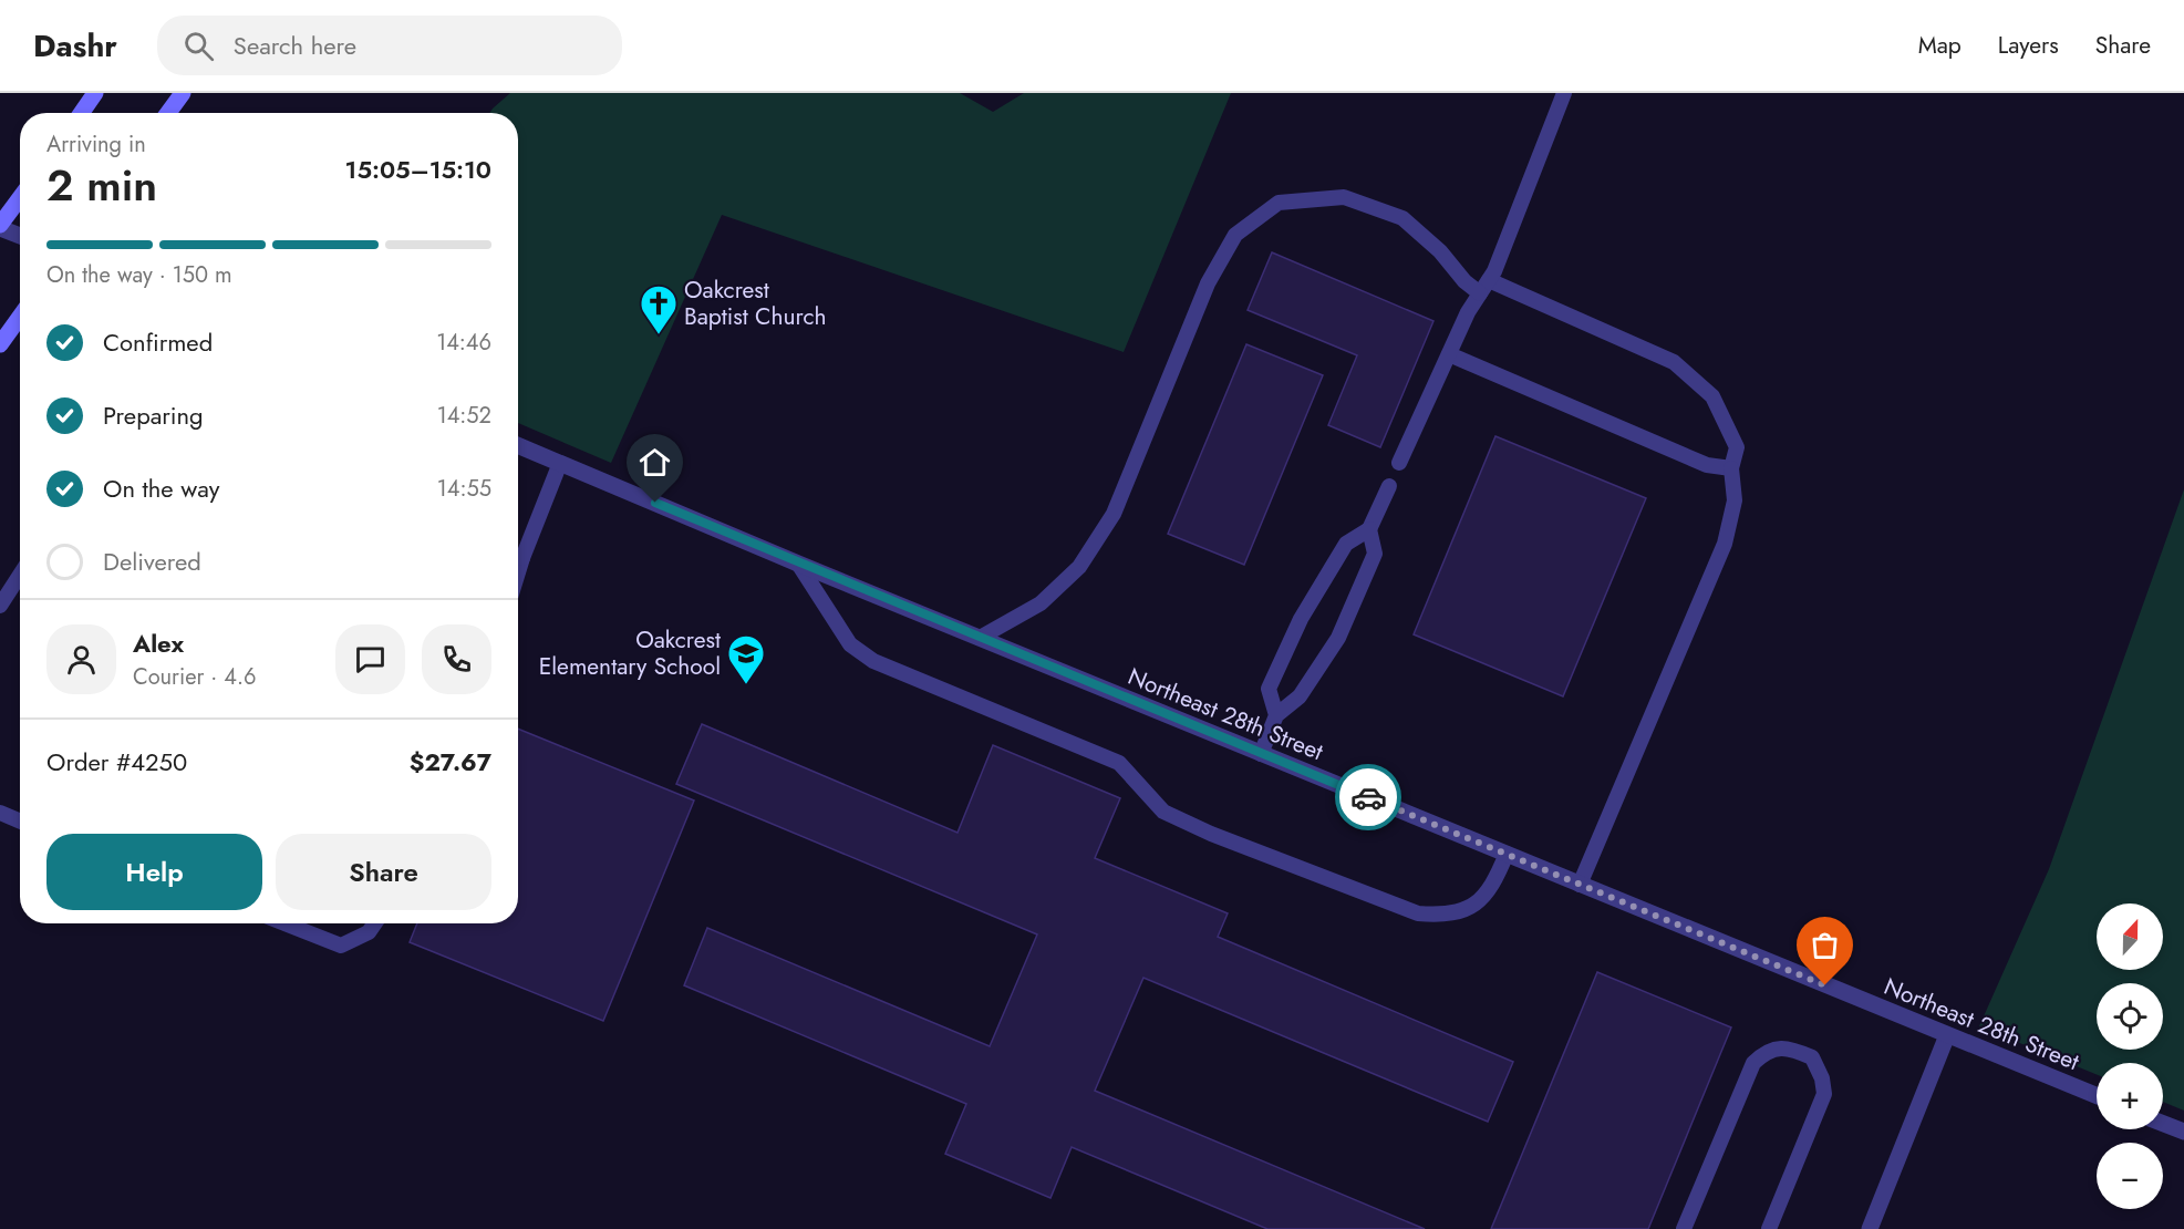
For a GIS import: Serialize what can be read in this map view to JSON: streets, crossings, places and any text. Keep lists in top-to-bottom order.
{
  "streets": {
    "street": ["Northeast 28th Street"]
  },
  "places": {
    "church": ["Oakcrest Baptist Church"],
    "school or university": ["Oakcrest Elementary School"]
  },
  "north": "top",
  "page": {
    "header": "Dashr",
    "search": "Search here",
    "nav": ["Map", "Layers", "Share"],
    "heading": ["2 min", "Arriving in", "15:05–15:10"],
    "panel": [
      "Alex",
      "Courier · 4.6",
      "Order #4250",
      "$27.67"
    ],
    "bar": "On the way · 150 m",
    "list": [
      ["Confirmed", "14:46"],
      ["Preparing", "14:52"],
      ["On the way", "14:55"],
      "Delivered"
    ],
    "buttons": ["Help", "Share"],
    "map_buttons": ["+", "−"]
  }
}
